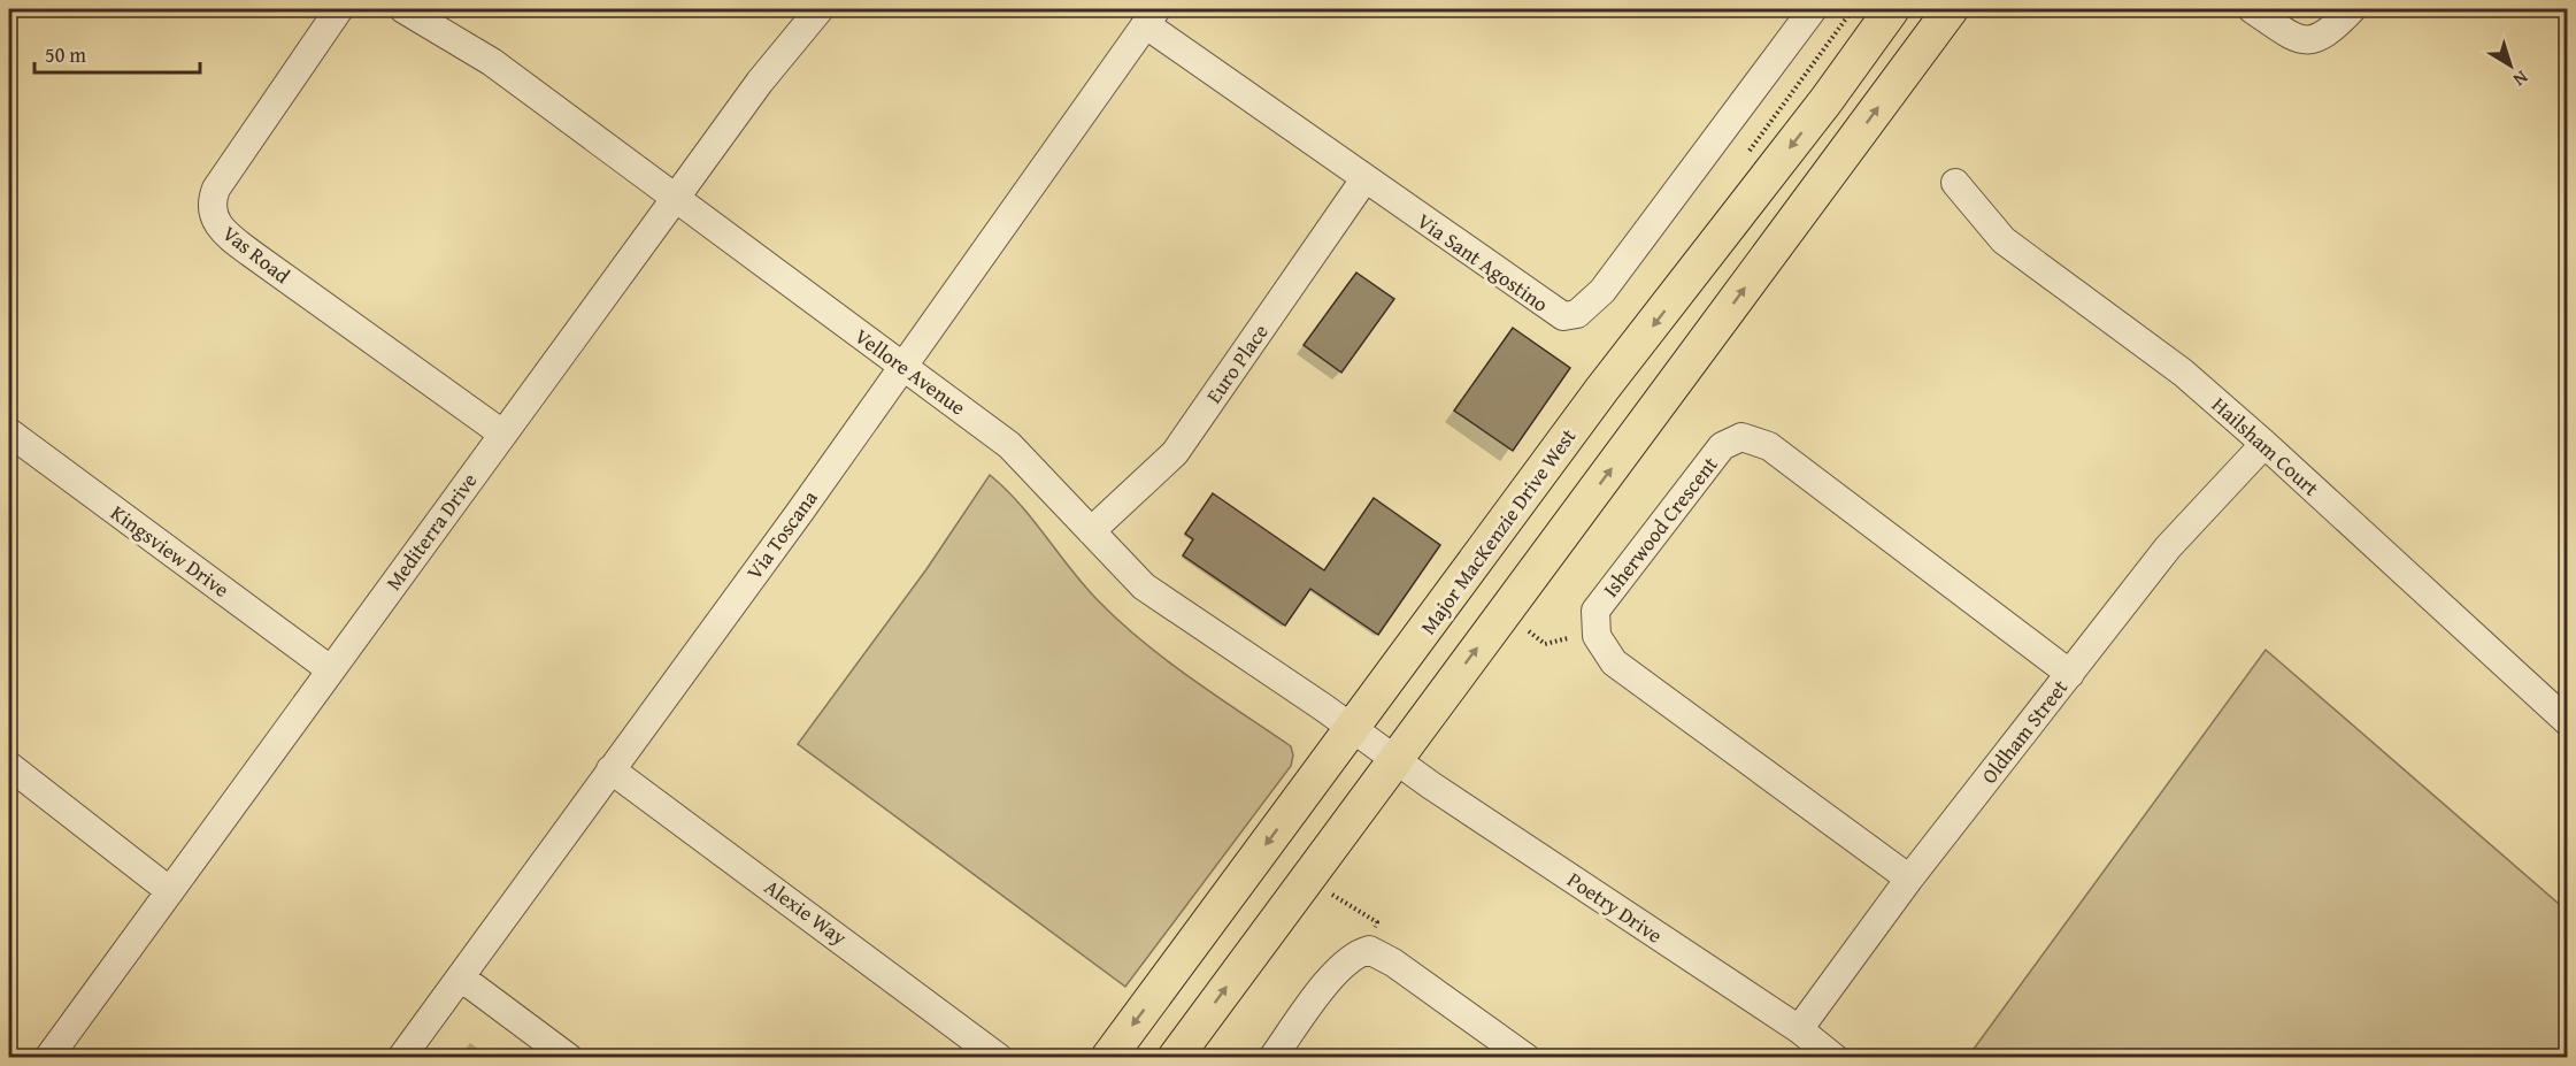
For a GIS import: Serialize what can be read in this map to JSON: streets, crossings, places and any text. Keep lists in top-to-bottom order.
{
  "streets": {
    "main road": ["Major MacKenzie Drive West"],
    "street": [
      "Vas Road",
      "Via Sant Agostino",
      "Euro Place",
      "Vellore Avenue",
      "Hailsham Court",
      "Isherwood Crescent",
      "Mediterra Drive",
      "Via Toscana",
      "Kingsview Drive",
      "Oldham Street",
      "Poetry Drive",
      "Alexie Way"
    ]
  },
  "crossings": [
    ["Vas Road", "Mediterra Drive"],
    ["Via Sant Agostino", "Euro Place"],
    ["Via Sant Agostino", "Via Toscana"],
    ["Euro Place", "Vellore Avenue"],
    ["Vellore Avenue", "Mediterra Drive"],
    ["Vellore Avenue", "Major MacKenzie Drive West"],
    ["Vellore Avenue", "Via Toscana"],
    ["Vellore Avenue", "Poetry Drive"],
    ["Hailsham Court", "Oldham Street"],
    ["Isherwood Crescent", "Oldham Street"],
    ["Mediterra Drive", "Kingsview Drive"],
    ["Via Toscana", "Alexie Way"],
    ["Oldham Street", "Poetry Drive"]
  ],
  "scale_bar": "50 m",
  "north": "bottom right"
}
